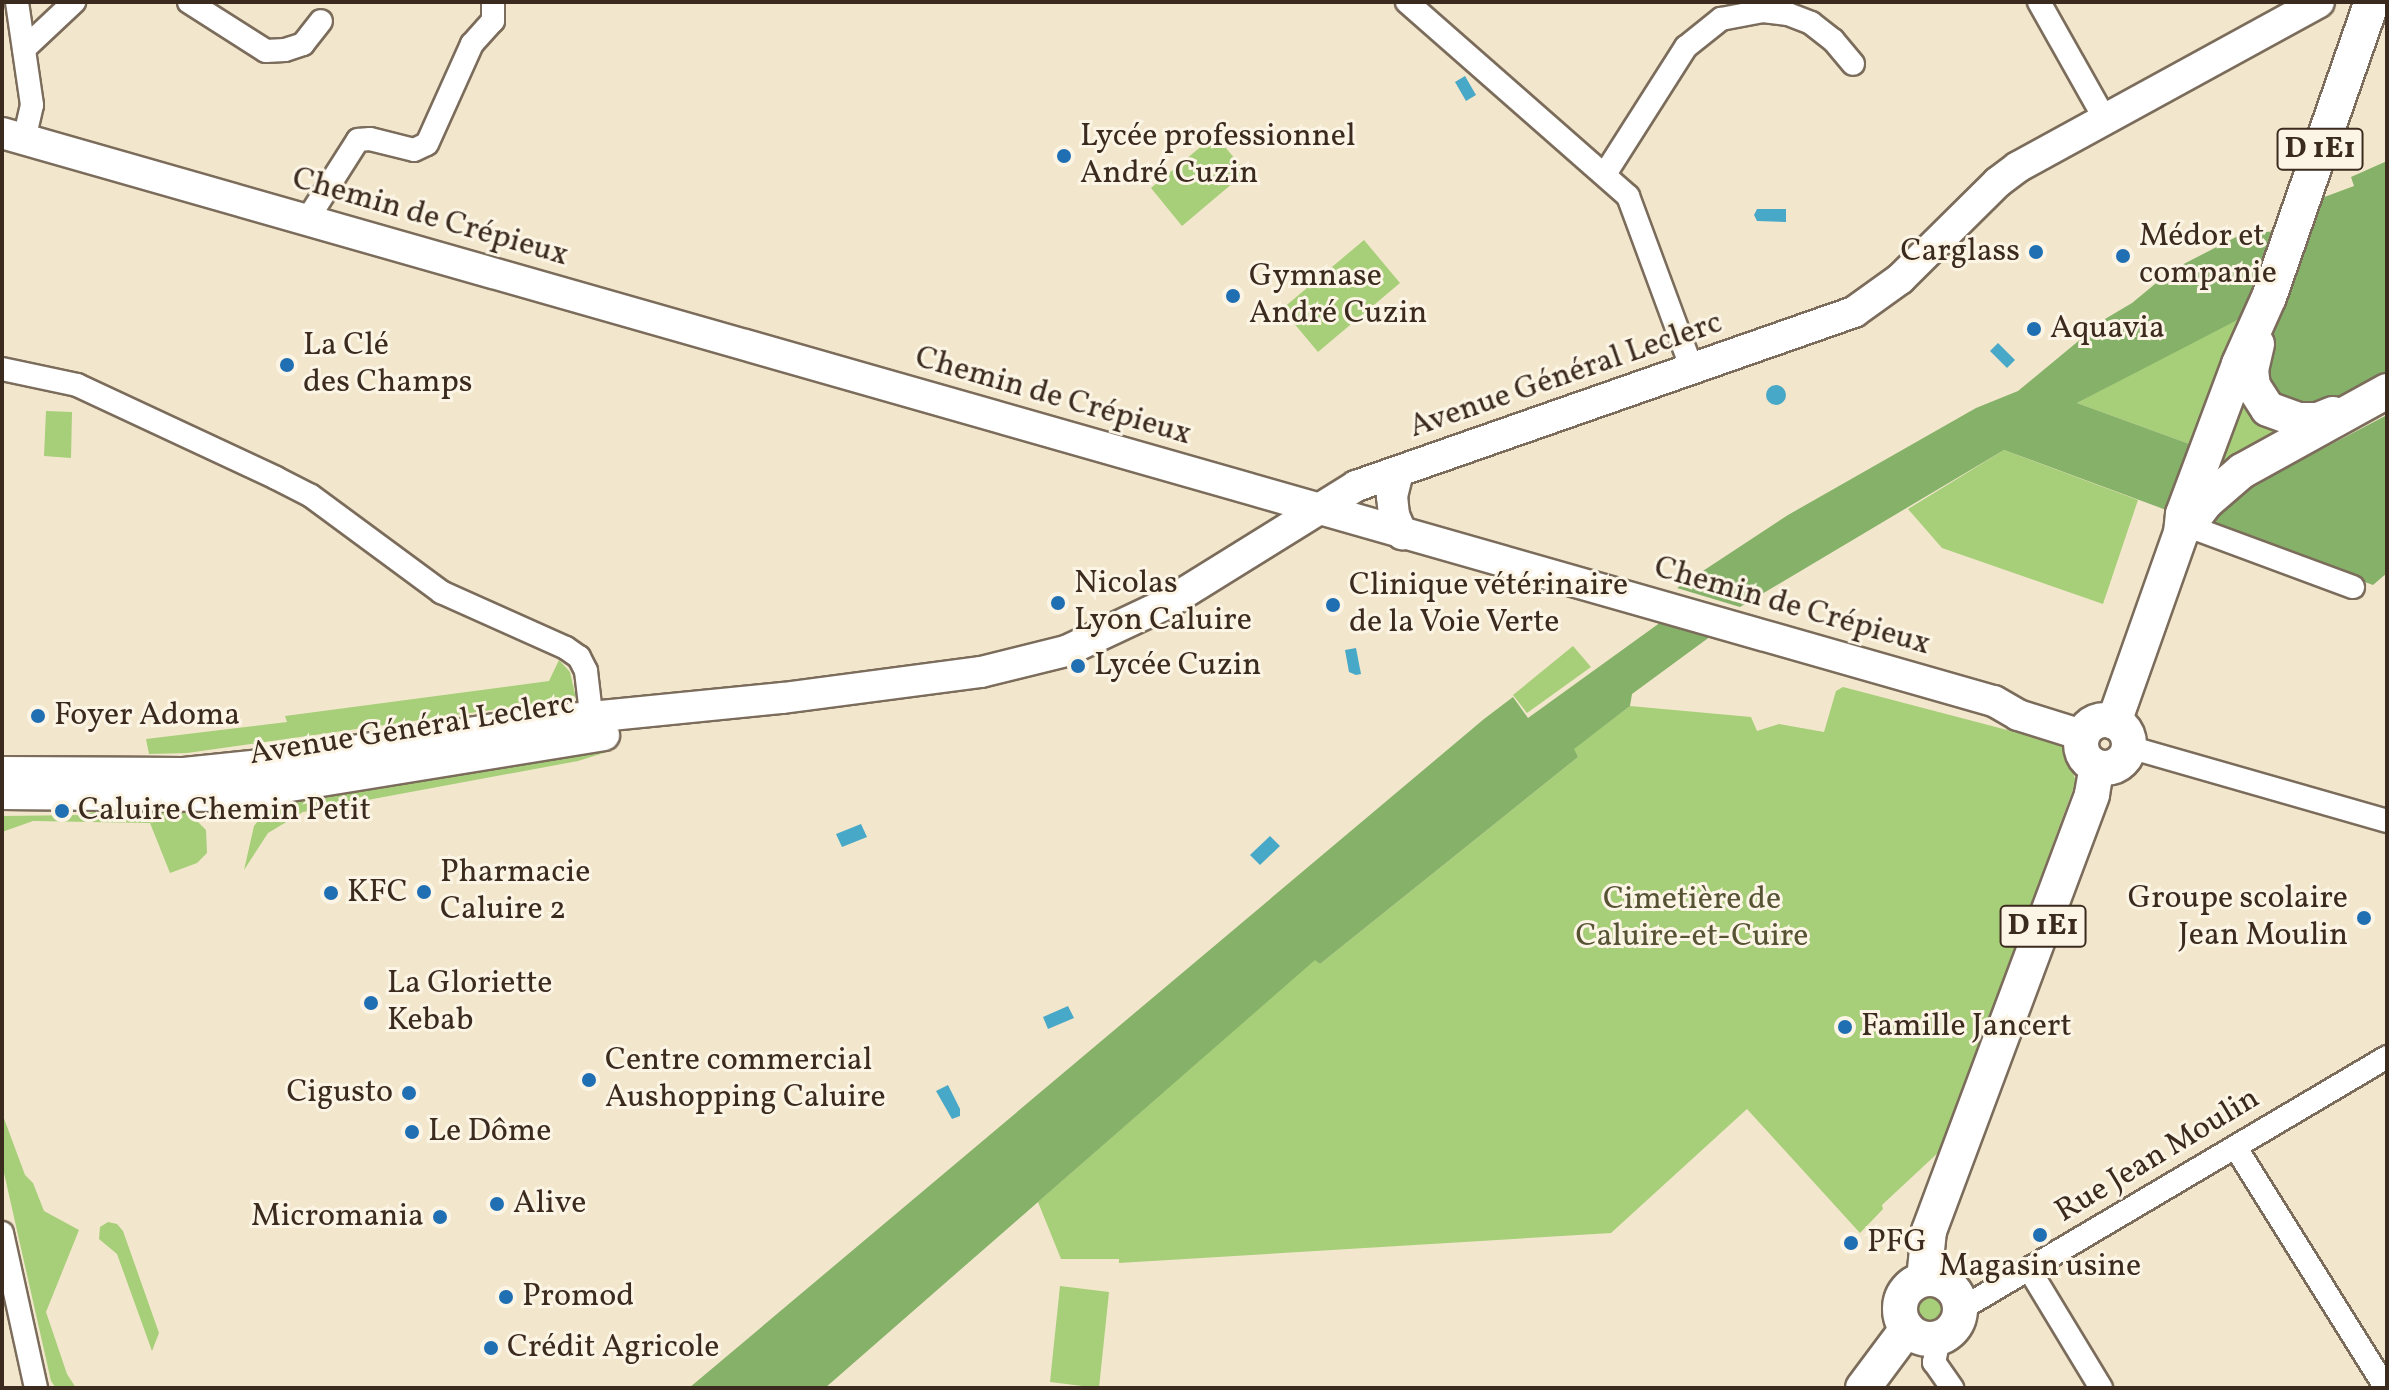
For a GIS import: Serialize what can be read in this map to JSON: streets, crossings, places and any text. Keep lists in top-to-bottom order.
{
  "streets": {
    "main road": ["D 1E1", "Chemin de Crépieux", "Avenue Général Leclerc"],
    "street": ["Rue Jean Moulin"]
  },
  "crossings": [
    ["D 1E1", "Chemin de Crépieux"],
    ["D 1E1", "Rue Jean Moulin"],
    ["Chemin de Crépieux", "Avenue Général Leclerc"]
  ],
  "parks": ["Cimetière de Caluire-et-Cuire"],
  "places": [
    "Lycée professionnel André Cuzin",
    "Carglass",
    "Médor et companie",
    "Gymnase André Cuzin",
    "Aquavia",
    "La Clé des Champs",
    "Nicolas Lyon Caluire",
    "Clinique vétérinaire de la Voie Verte",
    "Lycée Cuzin",
    "Foyer Adoma",
    "Caluire Chemin Petit",
    "Pharmacie Caluire 2",
    "KFC",
    "Groupe scolaire Jean Moulin",
    "La Gloriette Kebab",
    "Famille Jancert",
    "Centre commercial Aushopping Caluire",
    "Cigusto",
    "Le Dôme",
    "Alive",
    "Micromania",
    "Magasin usine",
    "PFG",
    "Promod",
    "Crédit Agricole"
  ]
}
